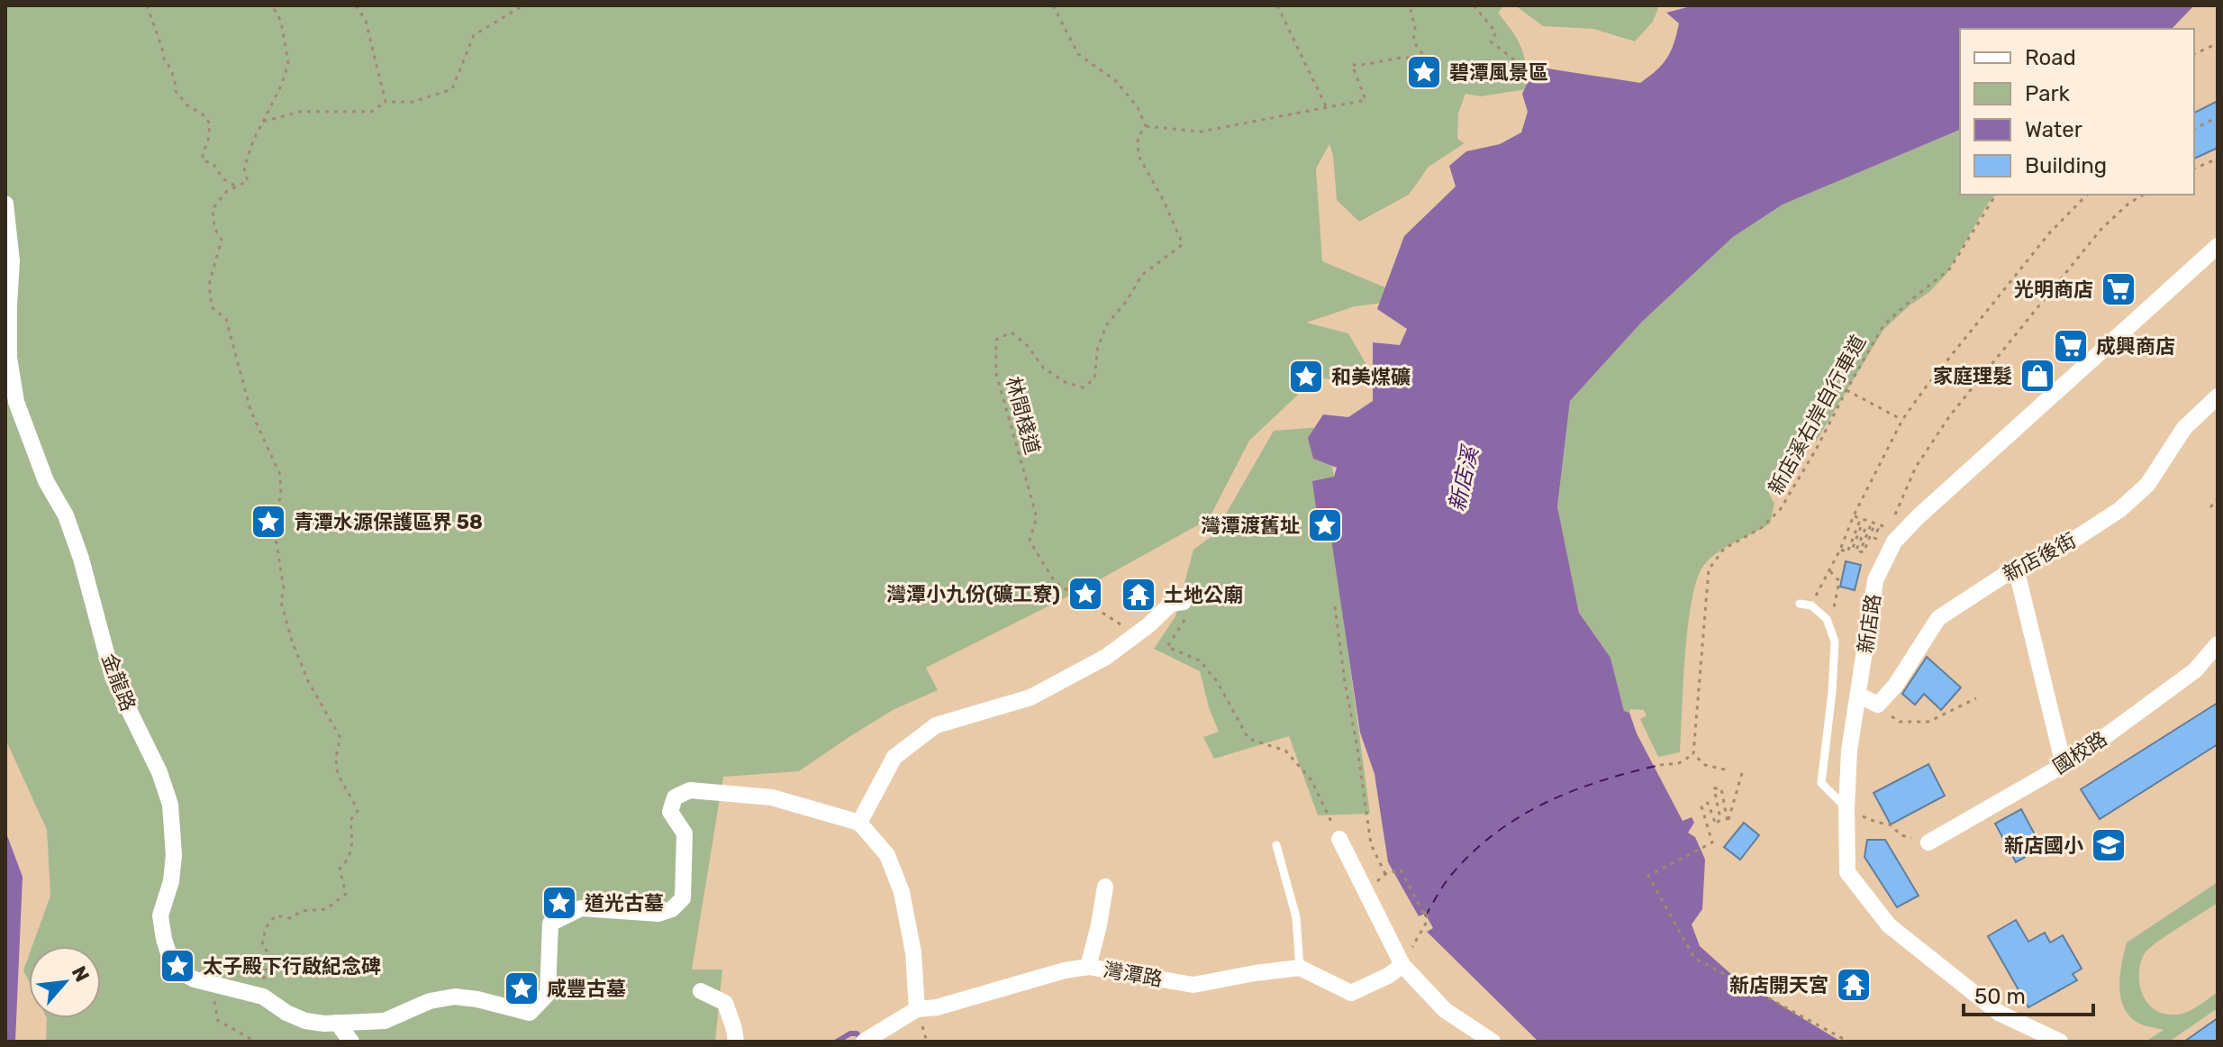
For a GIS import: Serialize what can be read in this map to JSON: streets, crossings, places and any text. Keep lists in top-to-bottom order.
{
  "streets": {
    "street": [
      "新店後街",
      "新店路",
      "金龍路",
      "國校路",
      "灣潭路"
    ],
    "path": ["新店溪右岸自行車道", "林間棧道"]
  },
  "water": ["新店溪"],
  "places": {
    "place": [
      "碧潭風景區",
      "和美煤礦",
      "青潭水源保護區界 58",
      "灣潭渡舊址",
      "灣潭小九份(礦工寮)",
      "道光古墓",
      "太子殿下行啟紀念碑",
      "咸豐古墓"
    ],
    "supermarket": ["光明商店", "成興商店"],
    "shop": ["家庭理髮"],
    "temple": ["土地公廟", "新店開天宮"],
    "school or university": ["新店國小"]
  },
  "legend": [
    "Road",
    "Park",
    "Water",
    "Building"
  ],
  "scale_bar": "50 m",
  "north": "top right"
}
